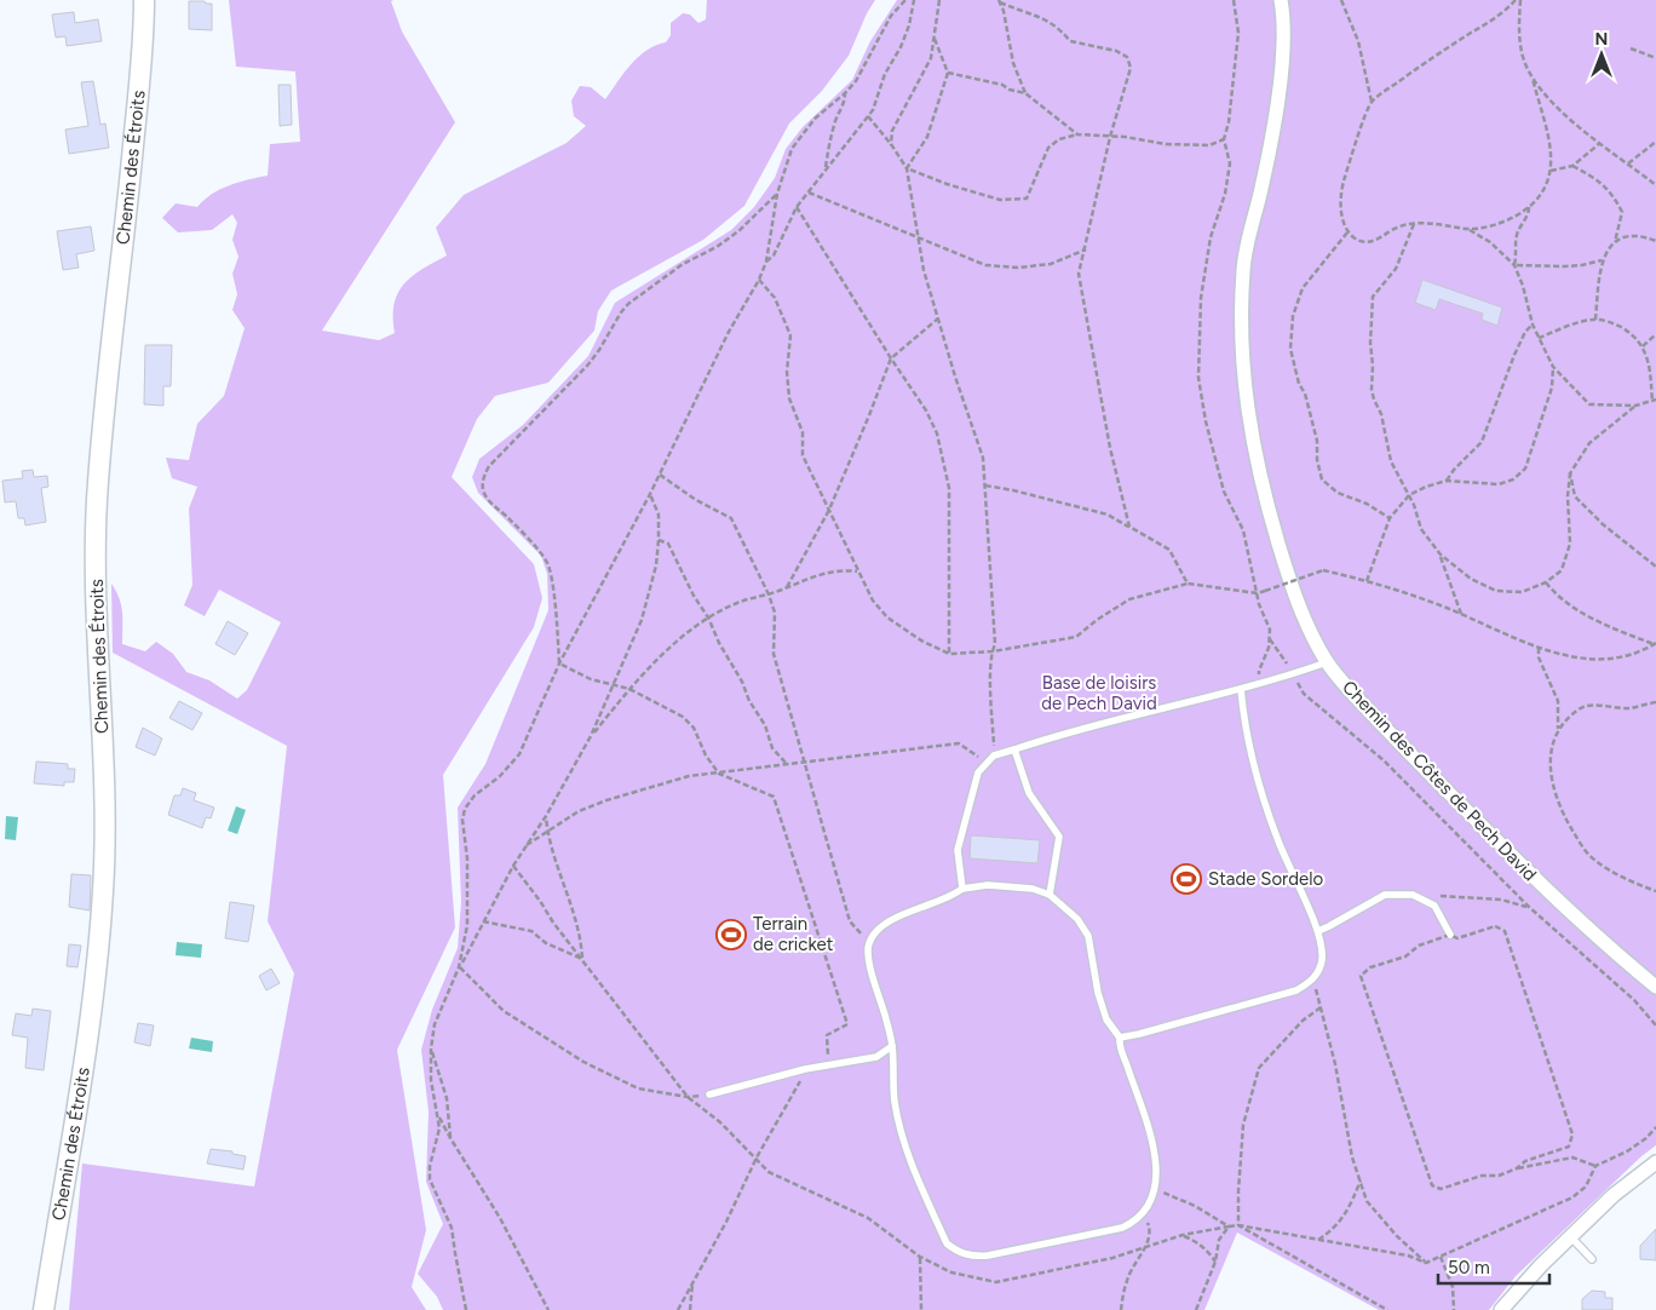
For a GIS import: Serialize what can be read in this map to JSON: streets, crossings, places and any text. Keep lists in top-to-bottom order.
{
  "streets": {
    "main road": ["Chemin des Étroits"],
    "street": ["Chemin des Côtes de Pech David"]
  },
  "parks": ["Base de loisirs de Pech David"],
  "places": {
    "sports": ["Stade Sordelo", "Terrain de cricket"]
  },
  "scale_bar": "50 m",
  "north": "top"
}
